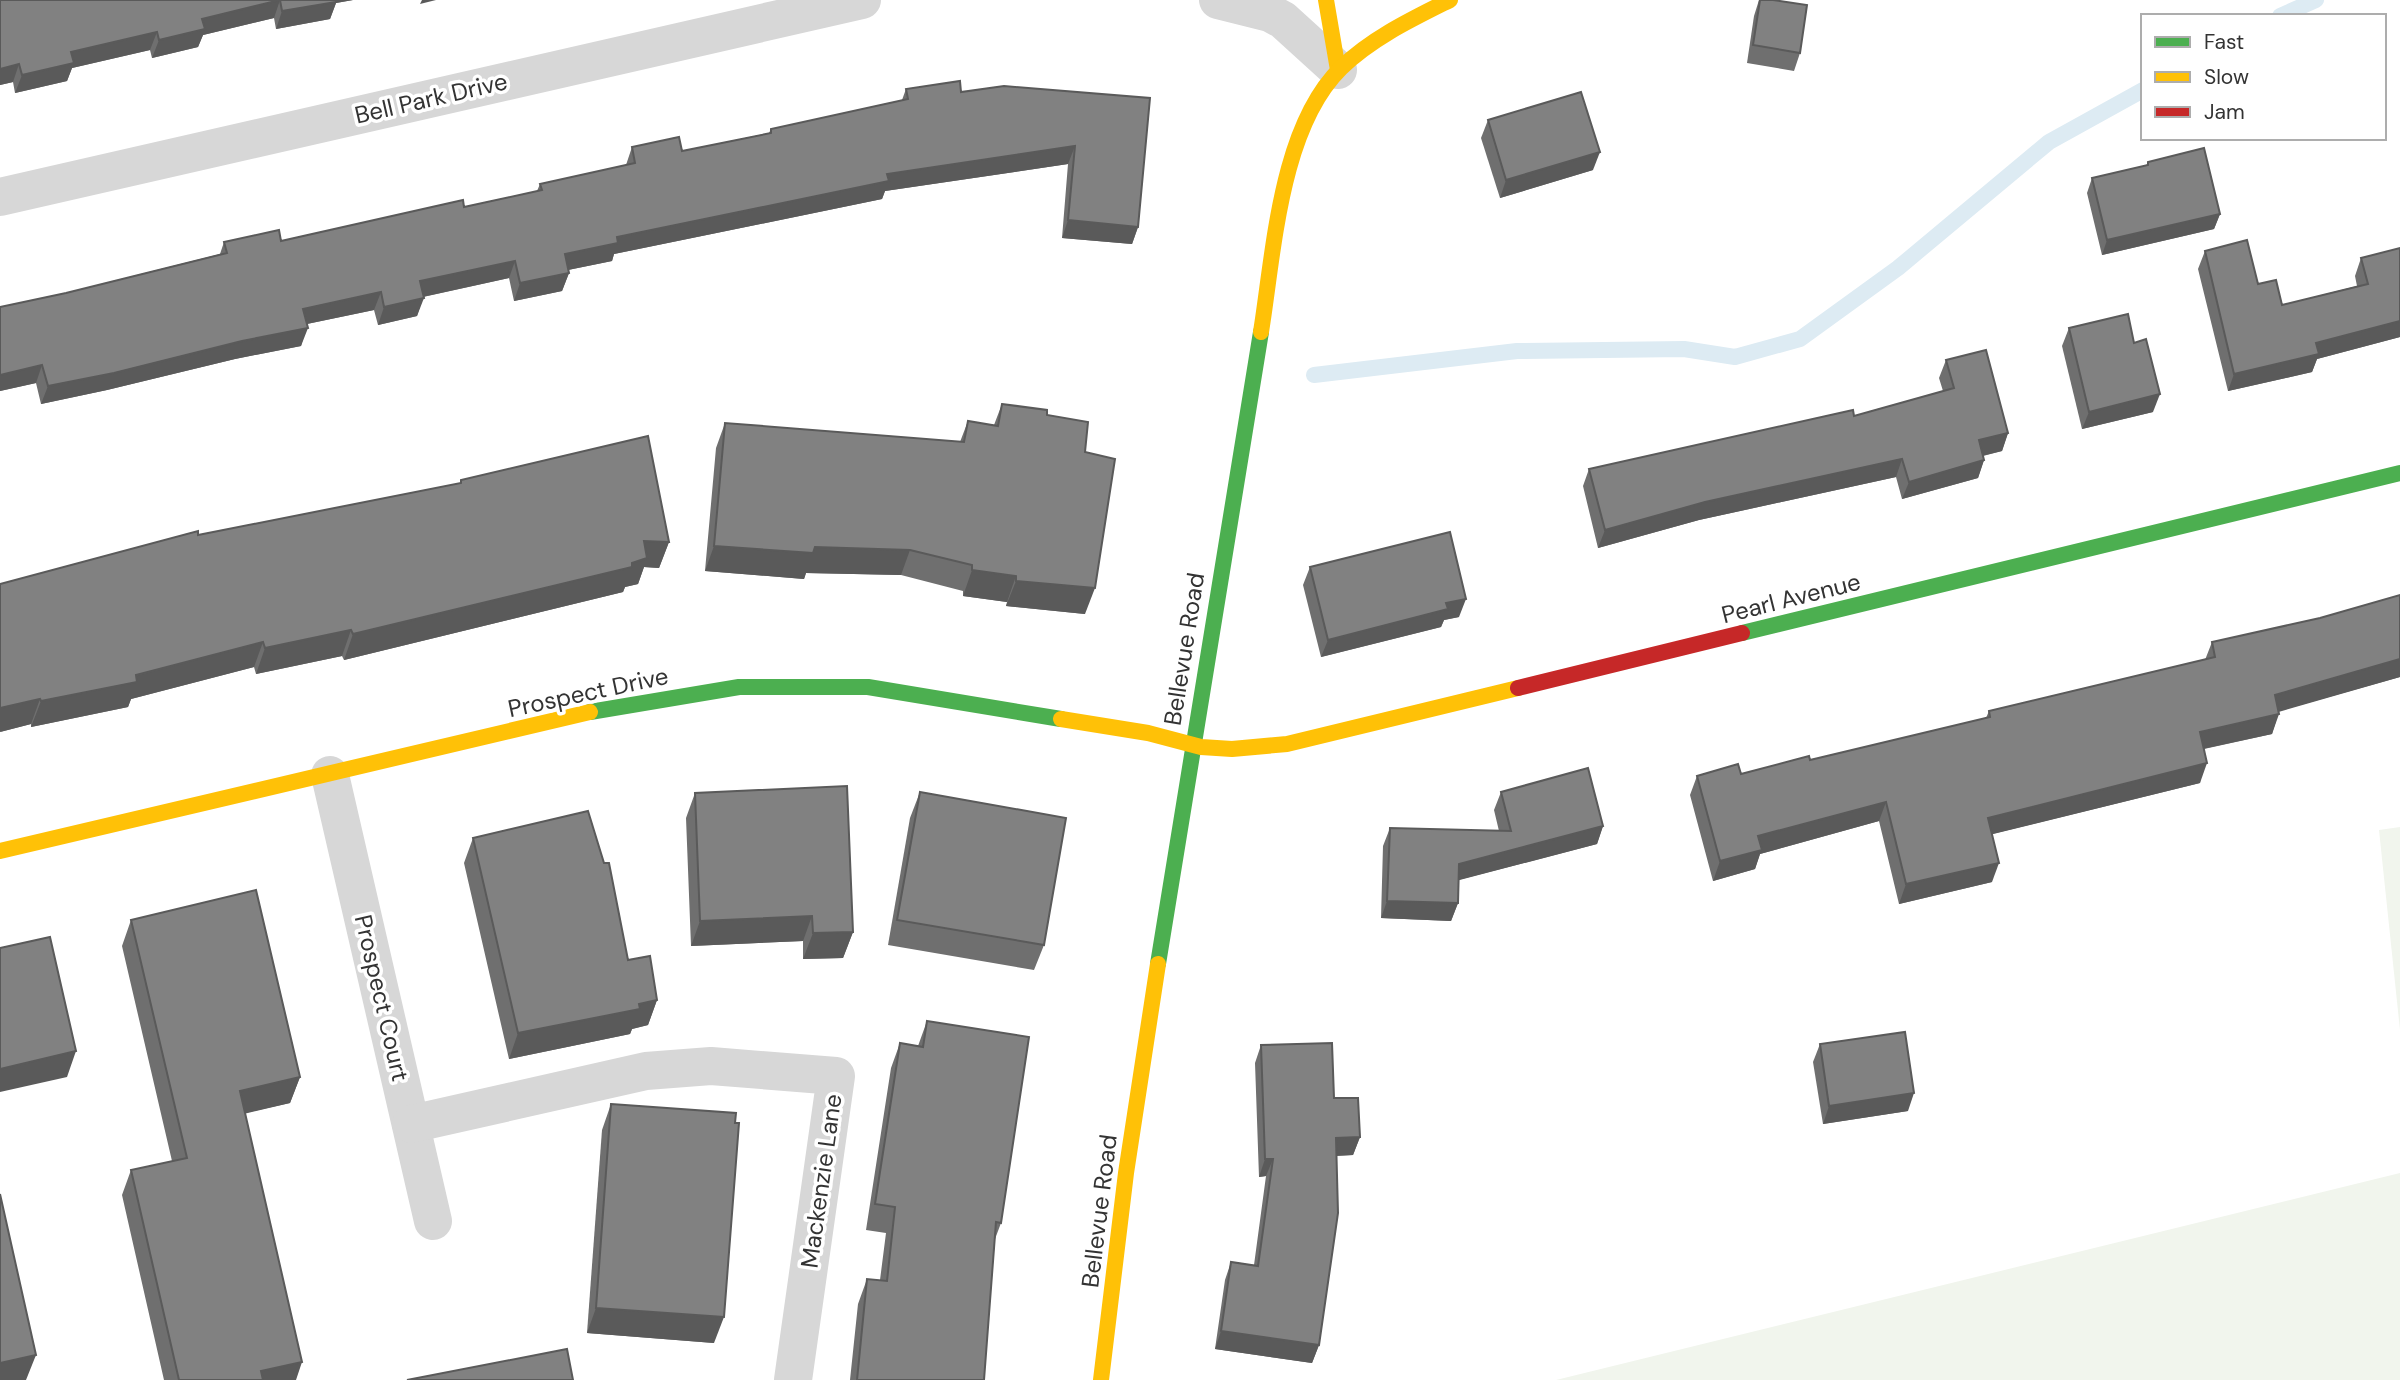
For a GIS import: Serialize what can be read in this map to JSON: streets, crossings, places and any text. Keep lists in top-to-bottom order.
{
  "streets": {
    "street": [
      "Bell Park Drive",
      "Pearl Avenue",
      "Bellevue Road",
      "Prospect Drive",
      "Prospect Court",
      "Mackenzie Lane"
    ]
  },
  "crossings": [
    ["Pearl Avenue", "Bellevue Road"],
    ["Pearl Avenue", "Prospect Drive"],
    ["Bellevue Road", "Prospect Drive"],
    ["Prospect Drive", "Prospect Court"],
    ["Prospect Court", "Mackenzie Lane"]
  ],
  "legend": ["Fast", "Slow", "Jam"]
}
